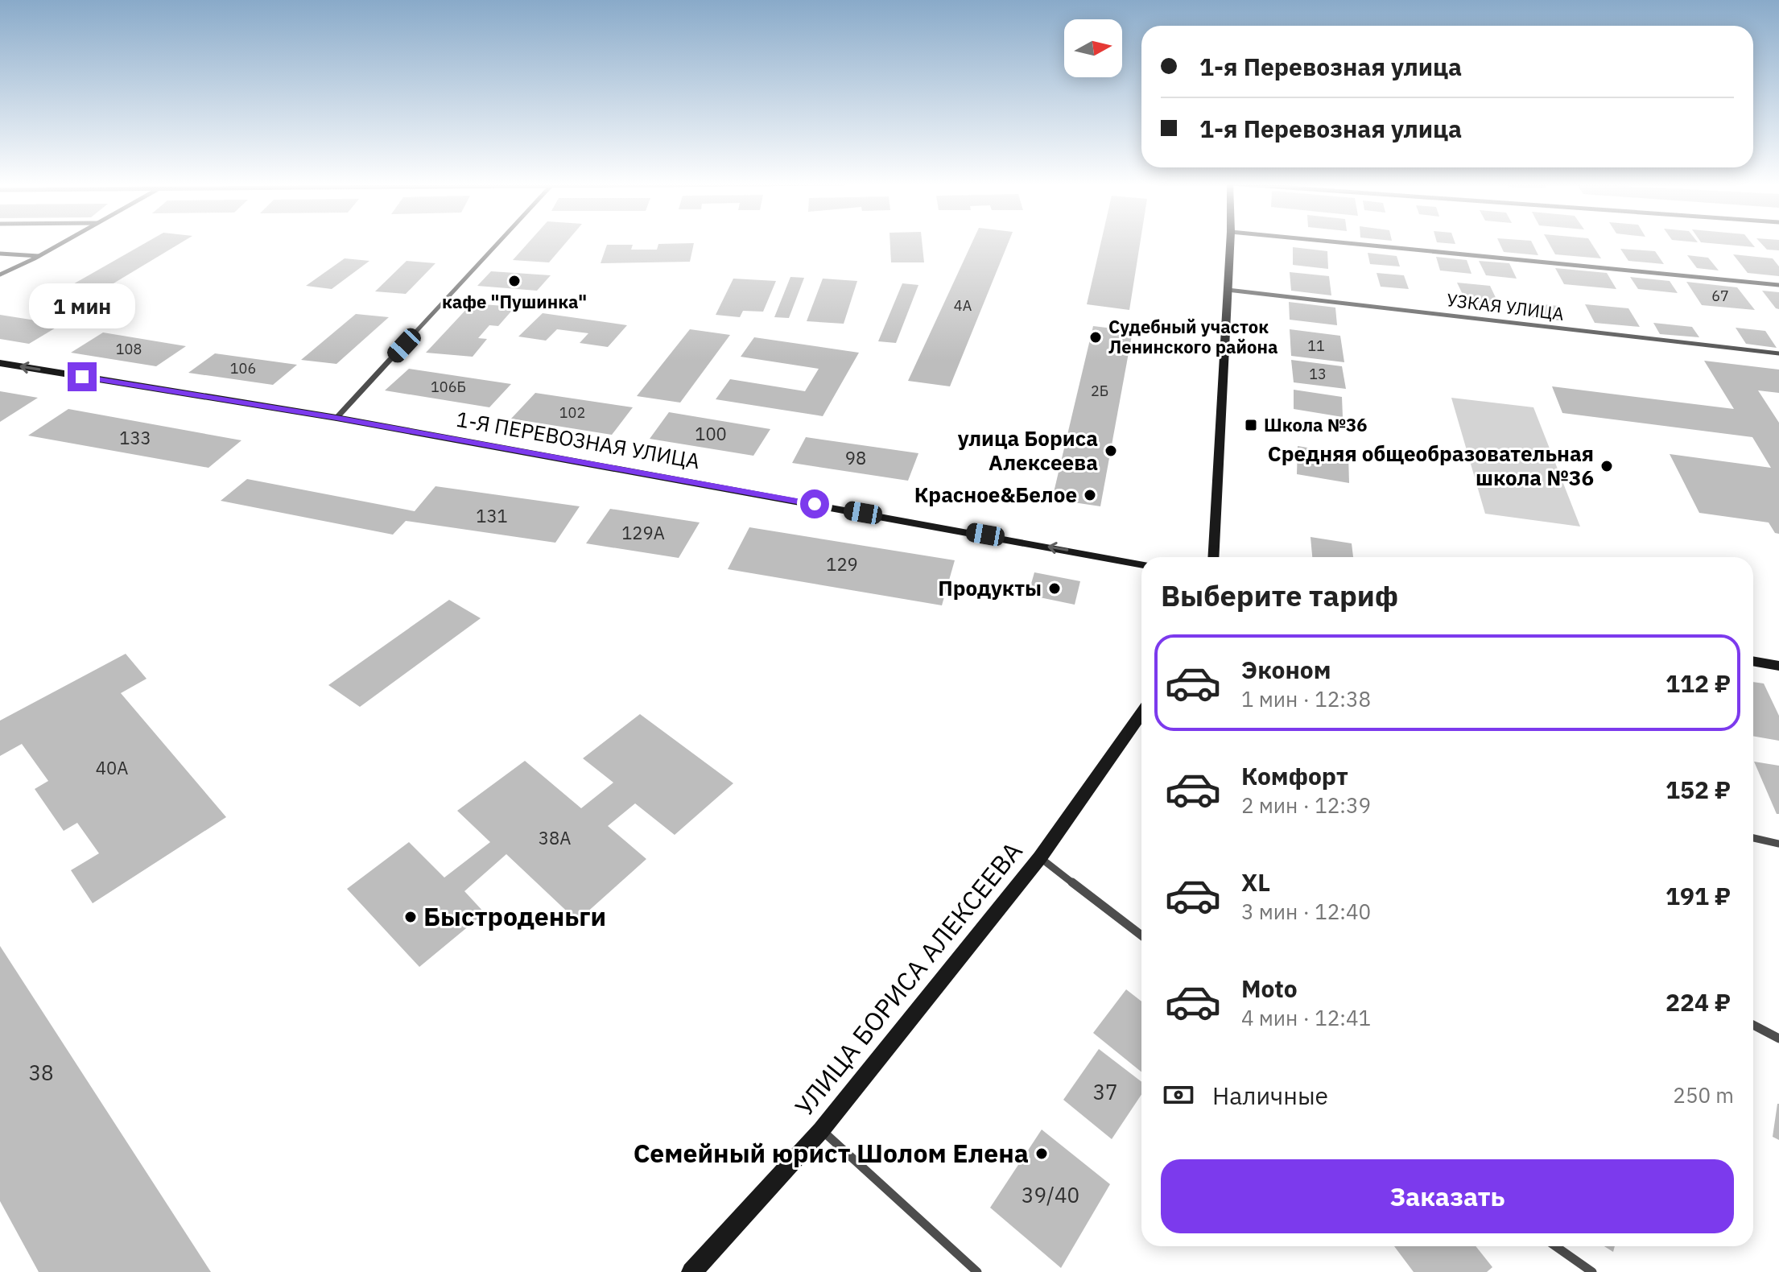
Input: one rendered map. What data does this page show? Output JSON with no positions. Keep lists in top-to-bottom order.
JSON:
{
  "streets": {
    "main road": ["1-Я ПЕРЕВОЗНАЯ УЛИЦА", "УЛИЦА БОРИСА АЛЕКСЕЕВА"],
    "street": ["УЗКАЯ УЛИЦА"]
  },
  "one_way": ["1-Я ПЕРЕВОЗНАЯ УЛИЦА"],
  "places": {
    "other": [
      "кафе \"Пушинка\"",
      "Судебный участок Ленинского района",
      "улица Бориса Алексеева",
      "Средняя общеобразовательная школа №36",
      "Красное&Белое",
      "Продукты",
      "Быстроденьги",
      "Семейный юрист Шолом Елена"
    ],
    "transit": ["Школа №36"]
  },
  "house_numbers": [
    "67",
    "4А",
    "11",
    "108",
    "106",
    "13",
    "106Б",
    "2Б",
    "102",
    "100",
    "133",
    "98",
    "131",
    "129А",
    "129",
    "40А",
    "38А",
    "38",
    "37",
    "39/40"
  ],
  "north": "right",
  "page": {
    "banner": ["1-я Перевозная улица", "1-я Перевозная улица"],
    "bubble": "1 мин",
    "heading": "Выберите тариф",
    "list": [
      {
        "name": "Эконом",
        "note": "1 мин · 12:38",
        "value": "112 ₽"
      },
      {
        "name": "Комфорт",
        "note": "2 мин · 12:39",
        "value": "152 ₽"
      },
      {
        "name": "XL",
        "note": "3 мин · 12:40",
        "value": "191 ₽"
      },
      {
        "name": "Moto",
        "note": "4 мин · 12:41",
        "value": "224 ₽"
      }
    ],
    "pay": ["Наличные", "250 m"],
    "buttons": "Заказать"
  }
}
